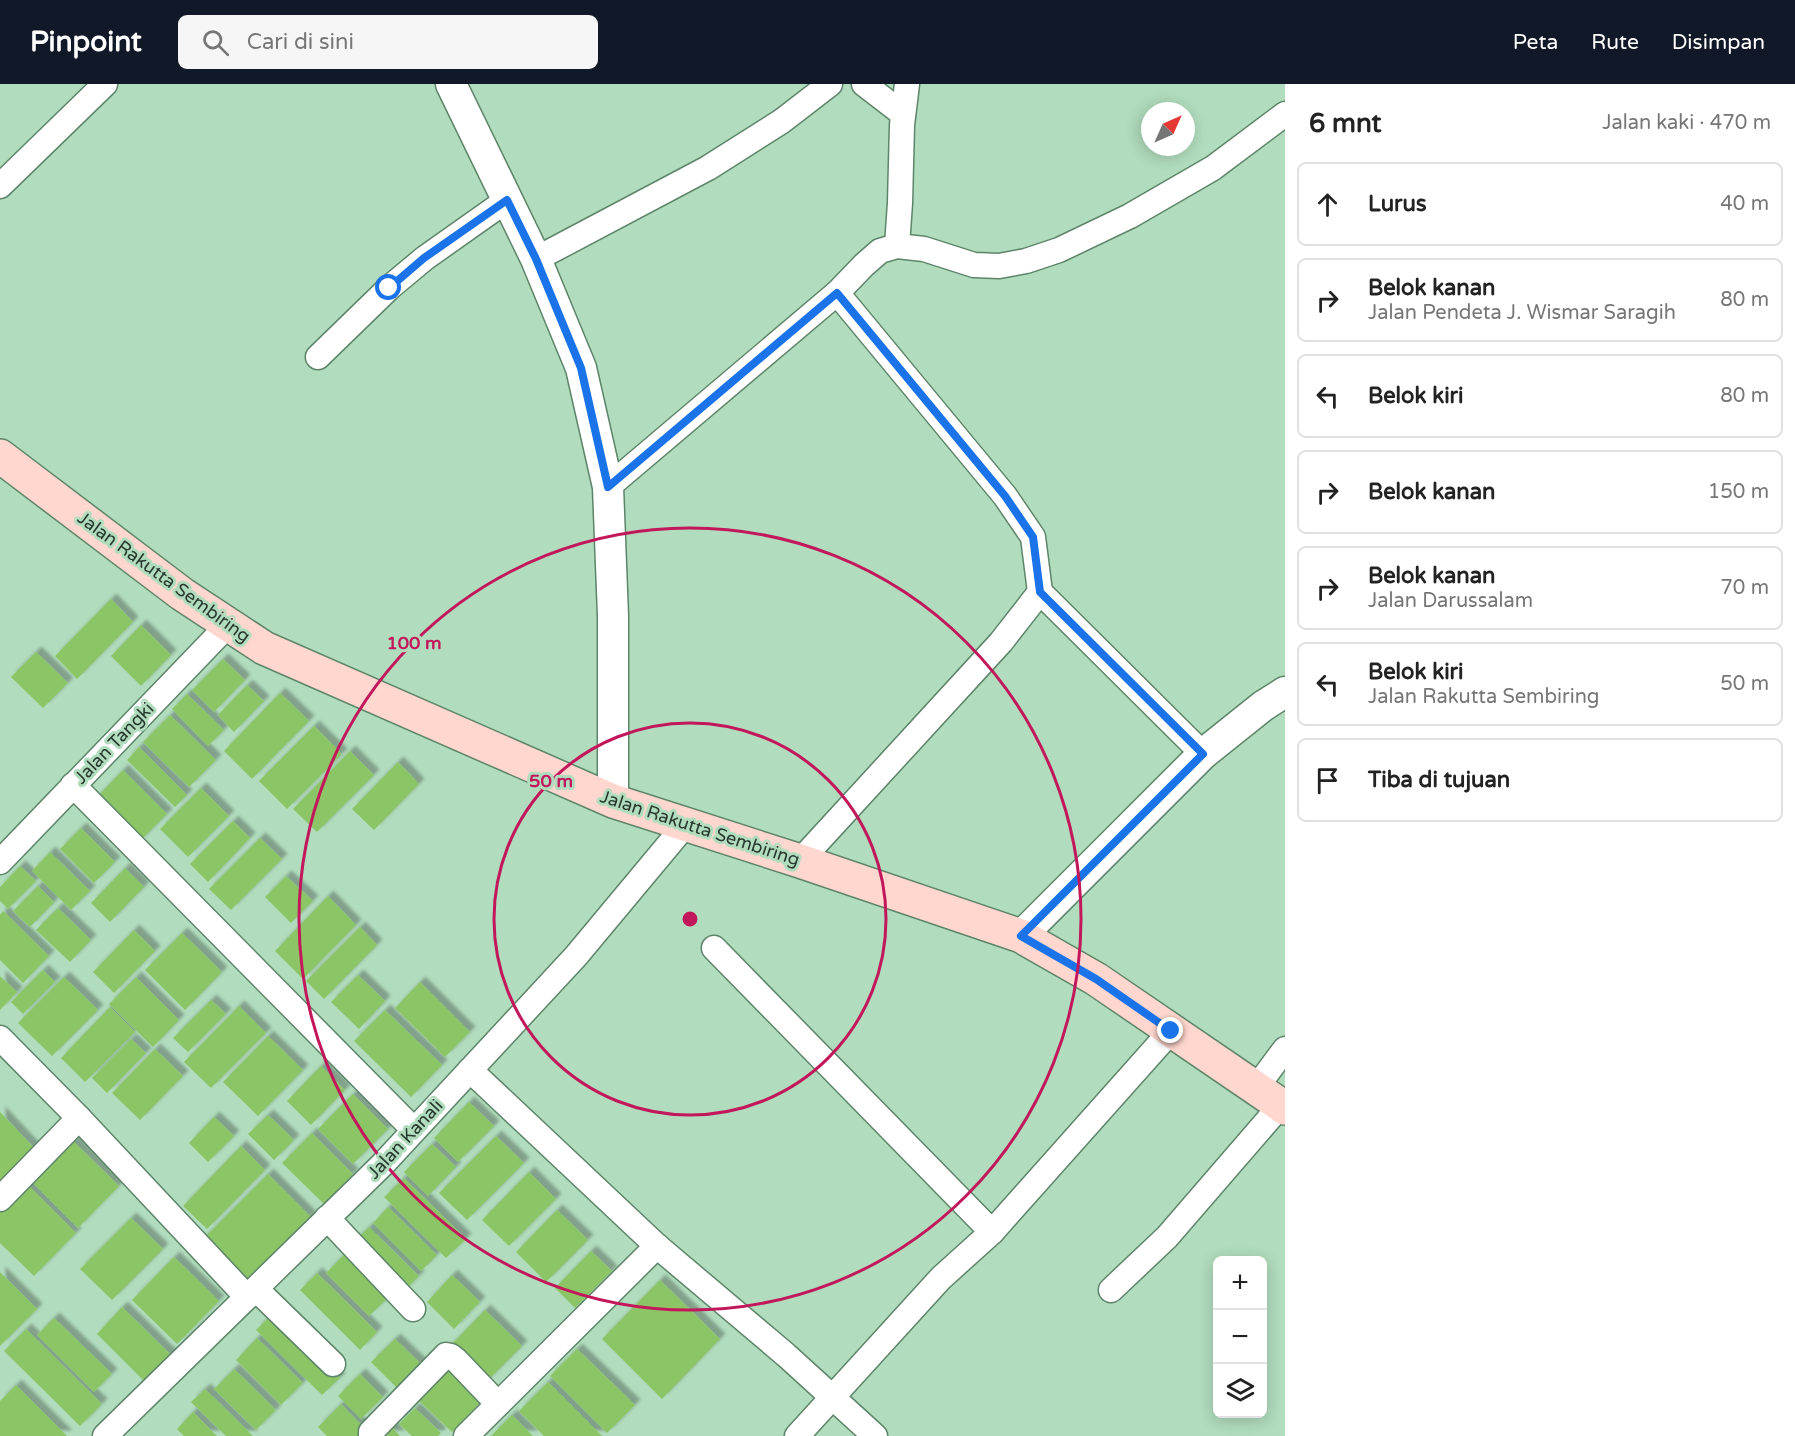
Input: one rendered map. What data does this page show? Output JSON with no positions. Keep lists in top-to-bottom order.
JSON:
{
  "streets": {
    "main road": ["Jalan Rakutta Sembiring"],
    "street": ["Jalan Tangki", "Jalan Kanali"]
  },
  "crossings": [
    ["Jalan Rakutta Sembiring", "Jalan Tangki"],
    ["Jalan Rakutta Sembiring", "Jalan Kanali"]
  ],
  "north": "top right",
  "page": {
    "header": "Pinpoint",
    "search": "Cari di sini",
    "nav": ["Peta", "Rute", "Disimpan"],
    "heading": ["6 mnt", "Jalan kaki · 470 m"],
    "list": [
      ["Lurus", "40 m"],
      ["Belok kanan", "Jalan Pendeta J. Wismar Saragih", "80 m"],
      ["Belok kiri", "80 m"],
      ["Belok kanan", "150 m"],
      ["Belok kanan", "Jalan Darussalam", "70 m"],
      ["Belok kiri", "Jalan Rakutta Sembiring", "50 m"],
      "Tiba di tujuan"
    ],
    "map_buttons": ["+", "−"]
  },
  "rings": ["100 m", "50 m"]
}
